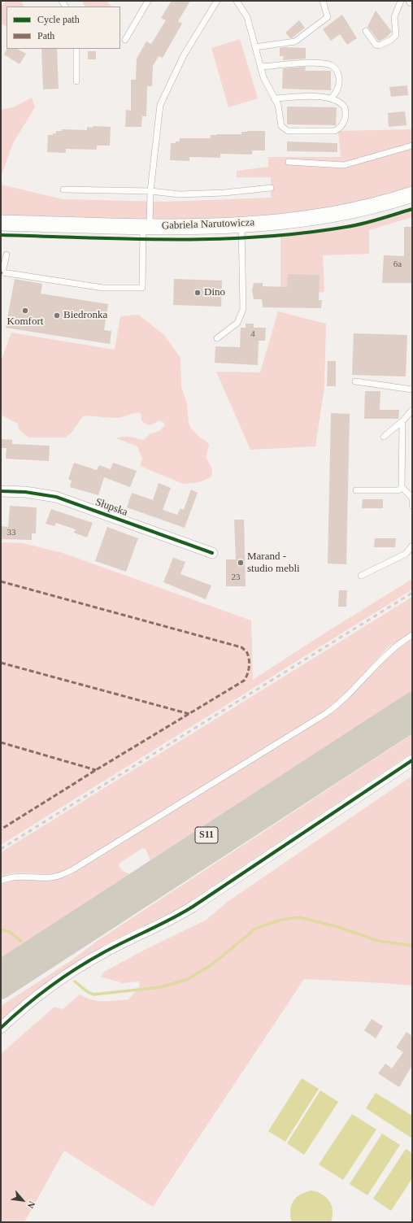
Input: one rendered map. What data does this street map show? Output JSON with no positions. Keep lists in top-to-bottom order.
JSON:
{
  "streets": {
    "highway": ["S11"],
    "main road": ["Gabriela Narutowicza"],
    "street": ["Słupska"]
  },
  "places": [
    "Dino",
    "Komfort",
    "Biedronka",
    "Marand - studio mebli"
  ],
  "house_numbers": [
    "6a",
    "4",
    "33",
    "23"
  ],
  "legend": ["Cycle path", "Path"],
  "north": "bottom right"
}
